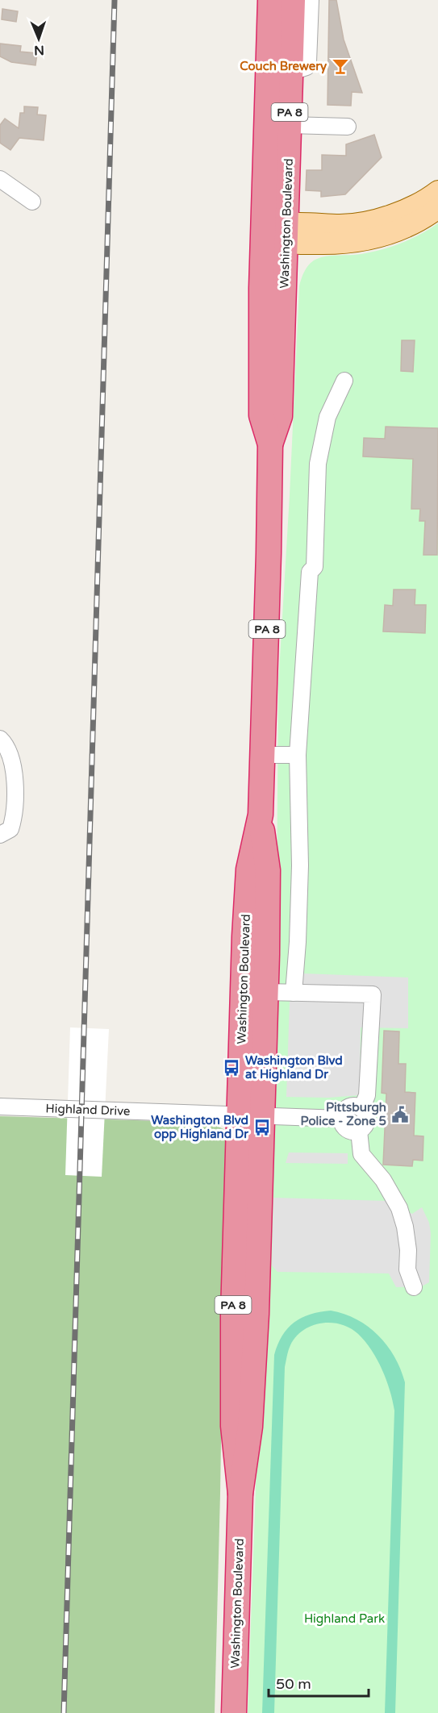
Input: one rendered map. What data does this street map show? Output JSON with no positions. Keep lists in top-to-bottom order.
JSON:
{
  "streets": {
    "highway": ["PA 8", "Washington Boulevard"],
    "street": ["Highland Drive"]
  },
  "crossings": [
    ["Washington Boulevard", "Highland Drive"]
  ],
  "parks": ["Highland Park"],
  "places": {
    "bar": ["Couch Brewery"],
    "bus stop": ["Washington Blvd at Highland Dr", "Washington Blvd opp Highland Dr"],
    "public building": ["Pittsburgh Police - Zone 5"]
  },
  "scale_bar": "50 m",
  "north": "bottom"
}
